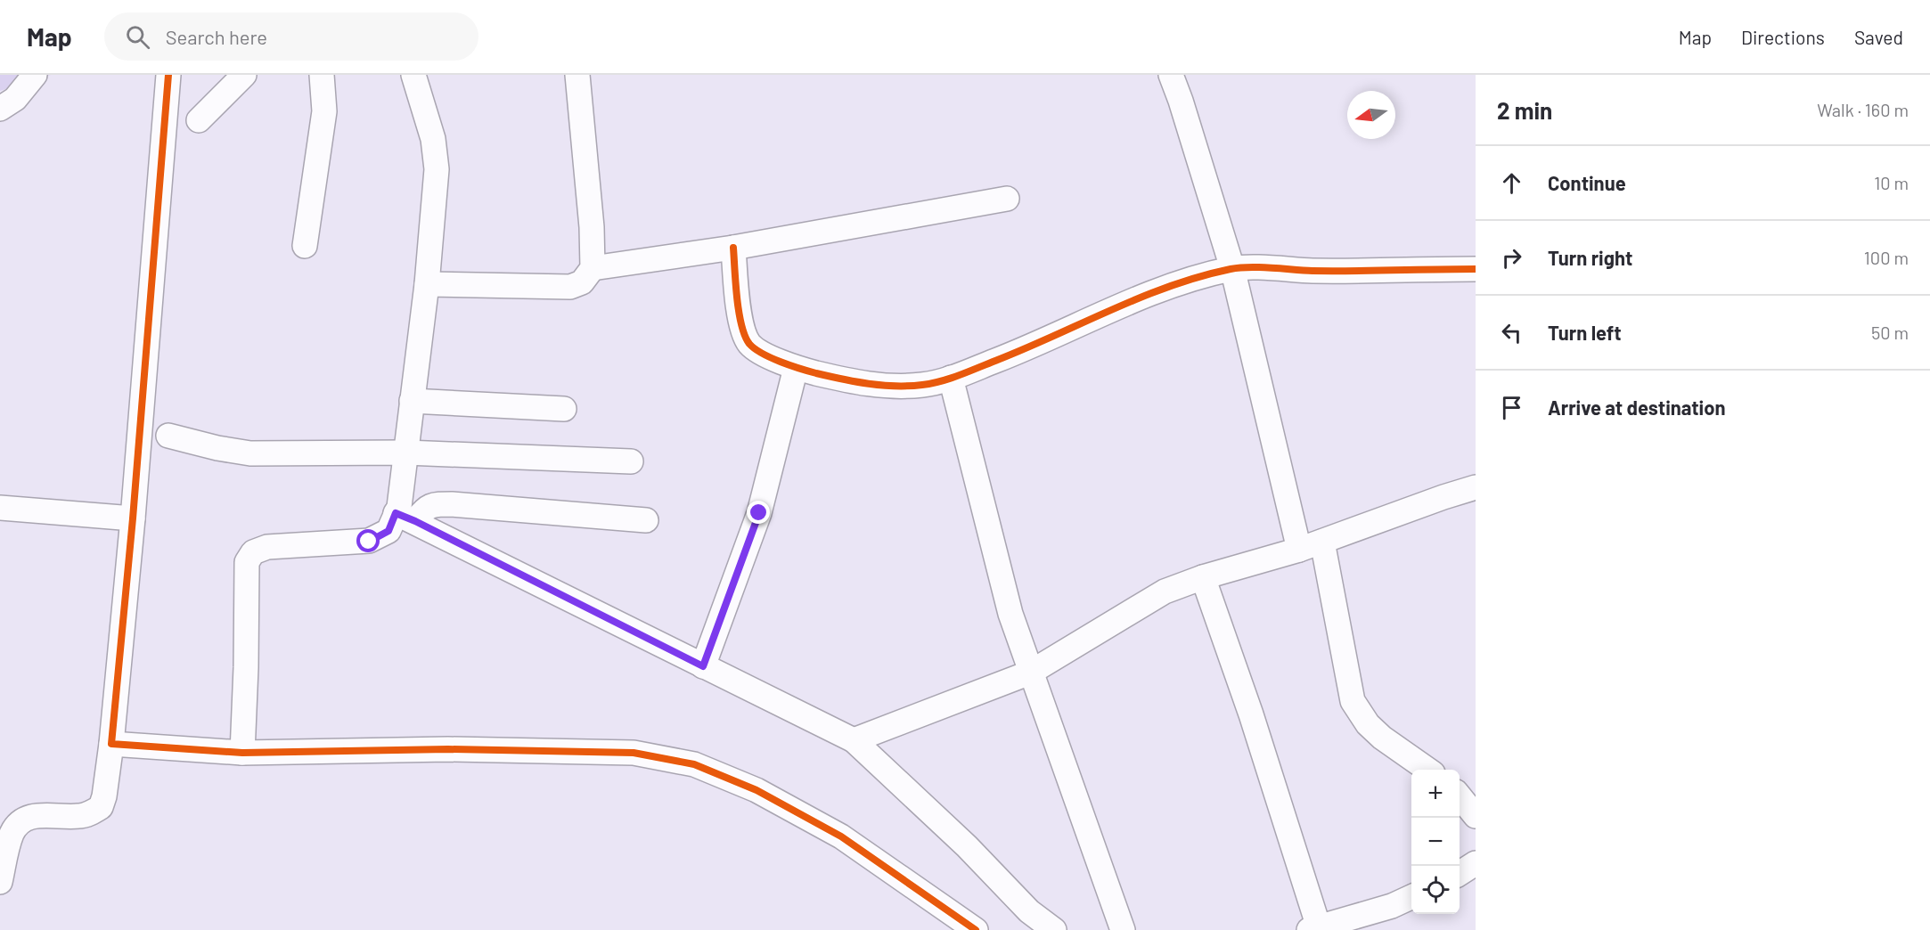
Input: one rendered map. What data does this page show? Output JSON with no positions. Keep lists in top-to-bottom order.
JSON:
{
  "north": "left",
  "page": {
    "header": "Map",
    "search": "Search here",
    "nav": ["Map", "Directions", "Saved"],
    "heading": ["2 min", "Walk · 160 m"],
    "list": [
      ["Continue", "10 m"],
      ["Turn right", "100 m"],
      ["Turn left", "50 m"],
      "Arrive at destination"
    ],
    "map_buttons": ["+", "−"]
  }
}
